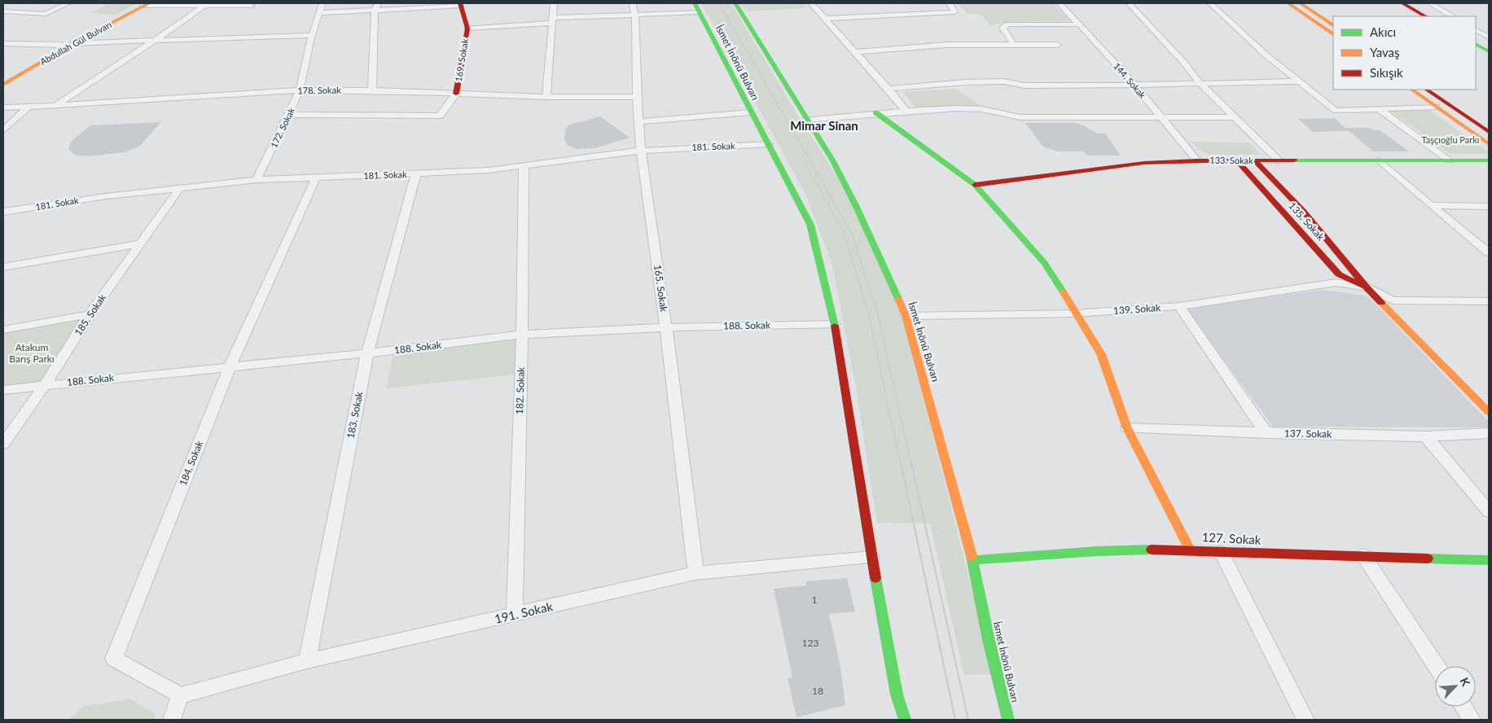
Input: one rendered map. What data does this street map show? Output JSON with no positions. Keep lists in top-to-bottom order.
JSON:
{
  "streets": {
    "main road": [
      "Abdullah Gül Bulvarı",
      "169. Sokak",
      "İsmet İnönü Bulvarı",
      "133. Sokak",
      "135. Sokak",
      "127. Sokak"
    ],
    "street": [
      "144. Sokak",
      "178. Sokak",
      "172. Sokak",
      "181. Sokak",
      "165. Sokak",
      "139. Sokak",
      "185. Sokak",
      "188. Sokak",
      "182. Sokak",
      "183. Sokak",
      "137. Sokak",
      "184. Sokak",
      "191. Sokak"
    ]
  },
  "crossings": [
    ["169. Sokak", "178. Sokak"],
    ["İsmet İnönü Bulvarı", "181. Sokak"],
    ["İsmet İnönü Bulvarı", "139. Sokak"],
    ["İsmet İnönü Bulvarı", "188. Sokak"],
    ["İsmet İnönü Bulvarı", "127. Sokak"],
    ["İsmet İnönü Bulvarı", "191. Sokak"],
    ["144. Sokak", "133. Sokak"],
    ["178. Sokak", "172. Sokak"],
    ["178. Sokak", "165. Sokak"],
    ["172. Sokak", "181. Sokak"],
    ["181. Sokak", "165. Sokak"],
    ["181. Sokak", "185. Sokak"],
    ["181. Sokak", "182. Sokak"],
    ["181. Sokak", "183. Sokak"],
    ["181. Sokak", "184. Sokak"],
    ["133. Sokak", "135. Sokak"],
    ["135. Sokak", "139. Sokak"],
    ["165. Sokak", "188. Sokak"],
    ["165. Sokak", "191. Sokak"],
    ["185. Sokak", "188. Sokak"],
    ["188. Sokak", "182. Sokak"],
    ["188. Sokak", "183. Sokak"],
    ["188. Sokak", "184. Sokak"],
    ["182. Sokak", "191. Sokak"],
    ["183. Sokak", "191. Sokak"],
    ["184. Sokak", "191. Sokak"]
  ],
  "districts": ["Mimar Sinan"],
  "parks": ["Taşçıoğlu Parkı", "Atakum Barış Parkı"],
  "house_numbers": ["1", "123", "18"],
  "legend": ["Akıcı", "Yavaş", "Sıkışık"],
  "north": "top right"
}
